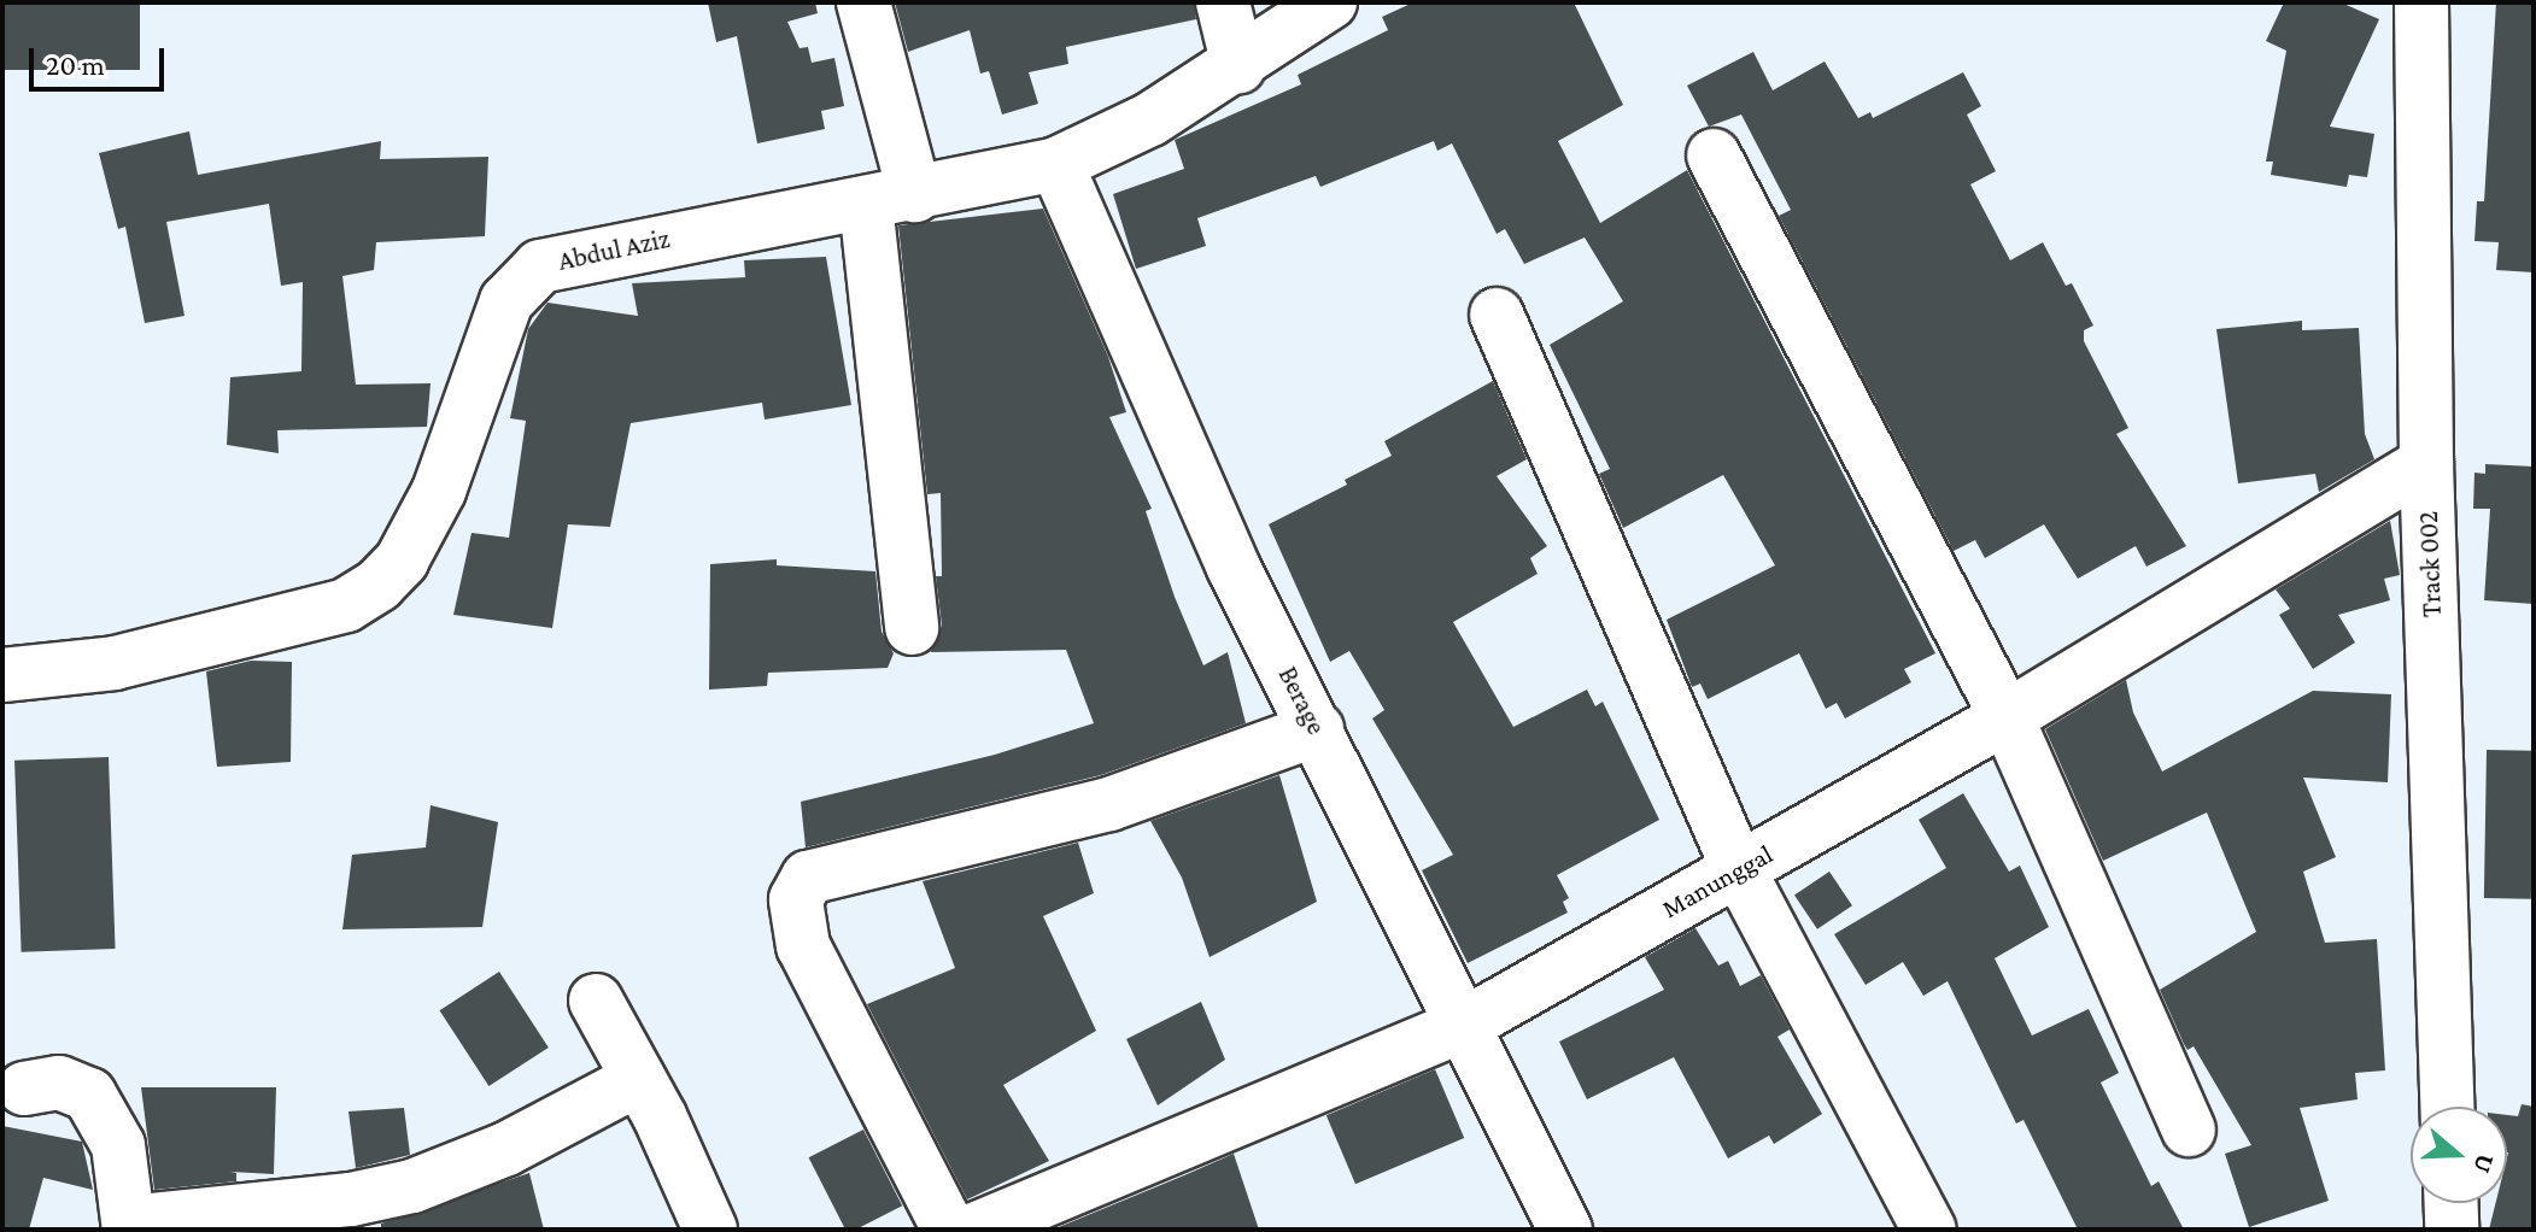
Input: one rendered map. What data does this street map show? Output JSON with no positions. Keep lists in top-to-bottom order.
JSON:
{
  "streets": {
    "street": [
      "Abdul Aziz",
      "Track 002",
      "Berage",
      "Manunggal"
    ]
  },
  "crossings": [
    ["Abdul Aziz", "Berage"],
    ["Track 002", "Manunggal"],
    ["Berage", "Manunggal"]
  ],
  "scale_bar": "20 m",
  "north": "right"
}
